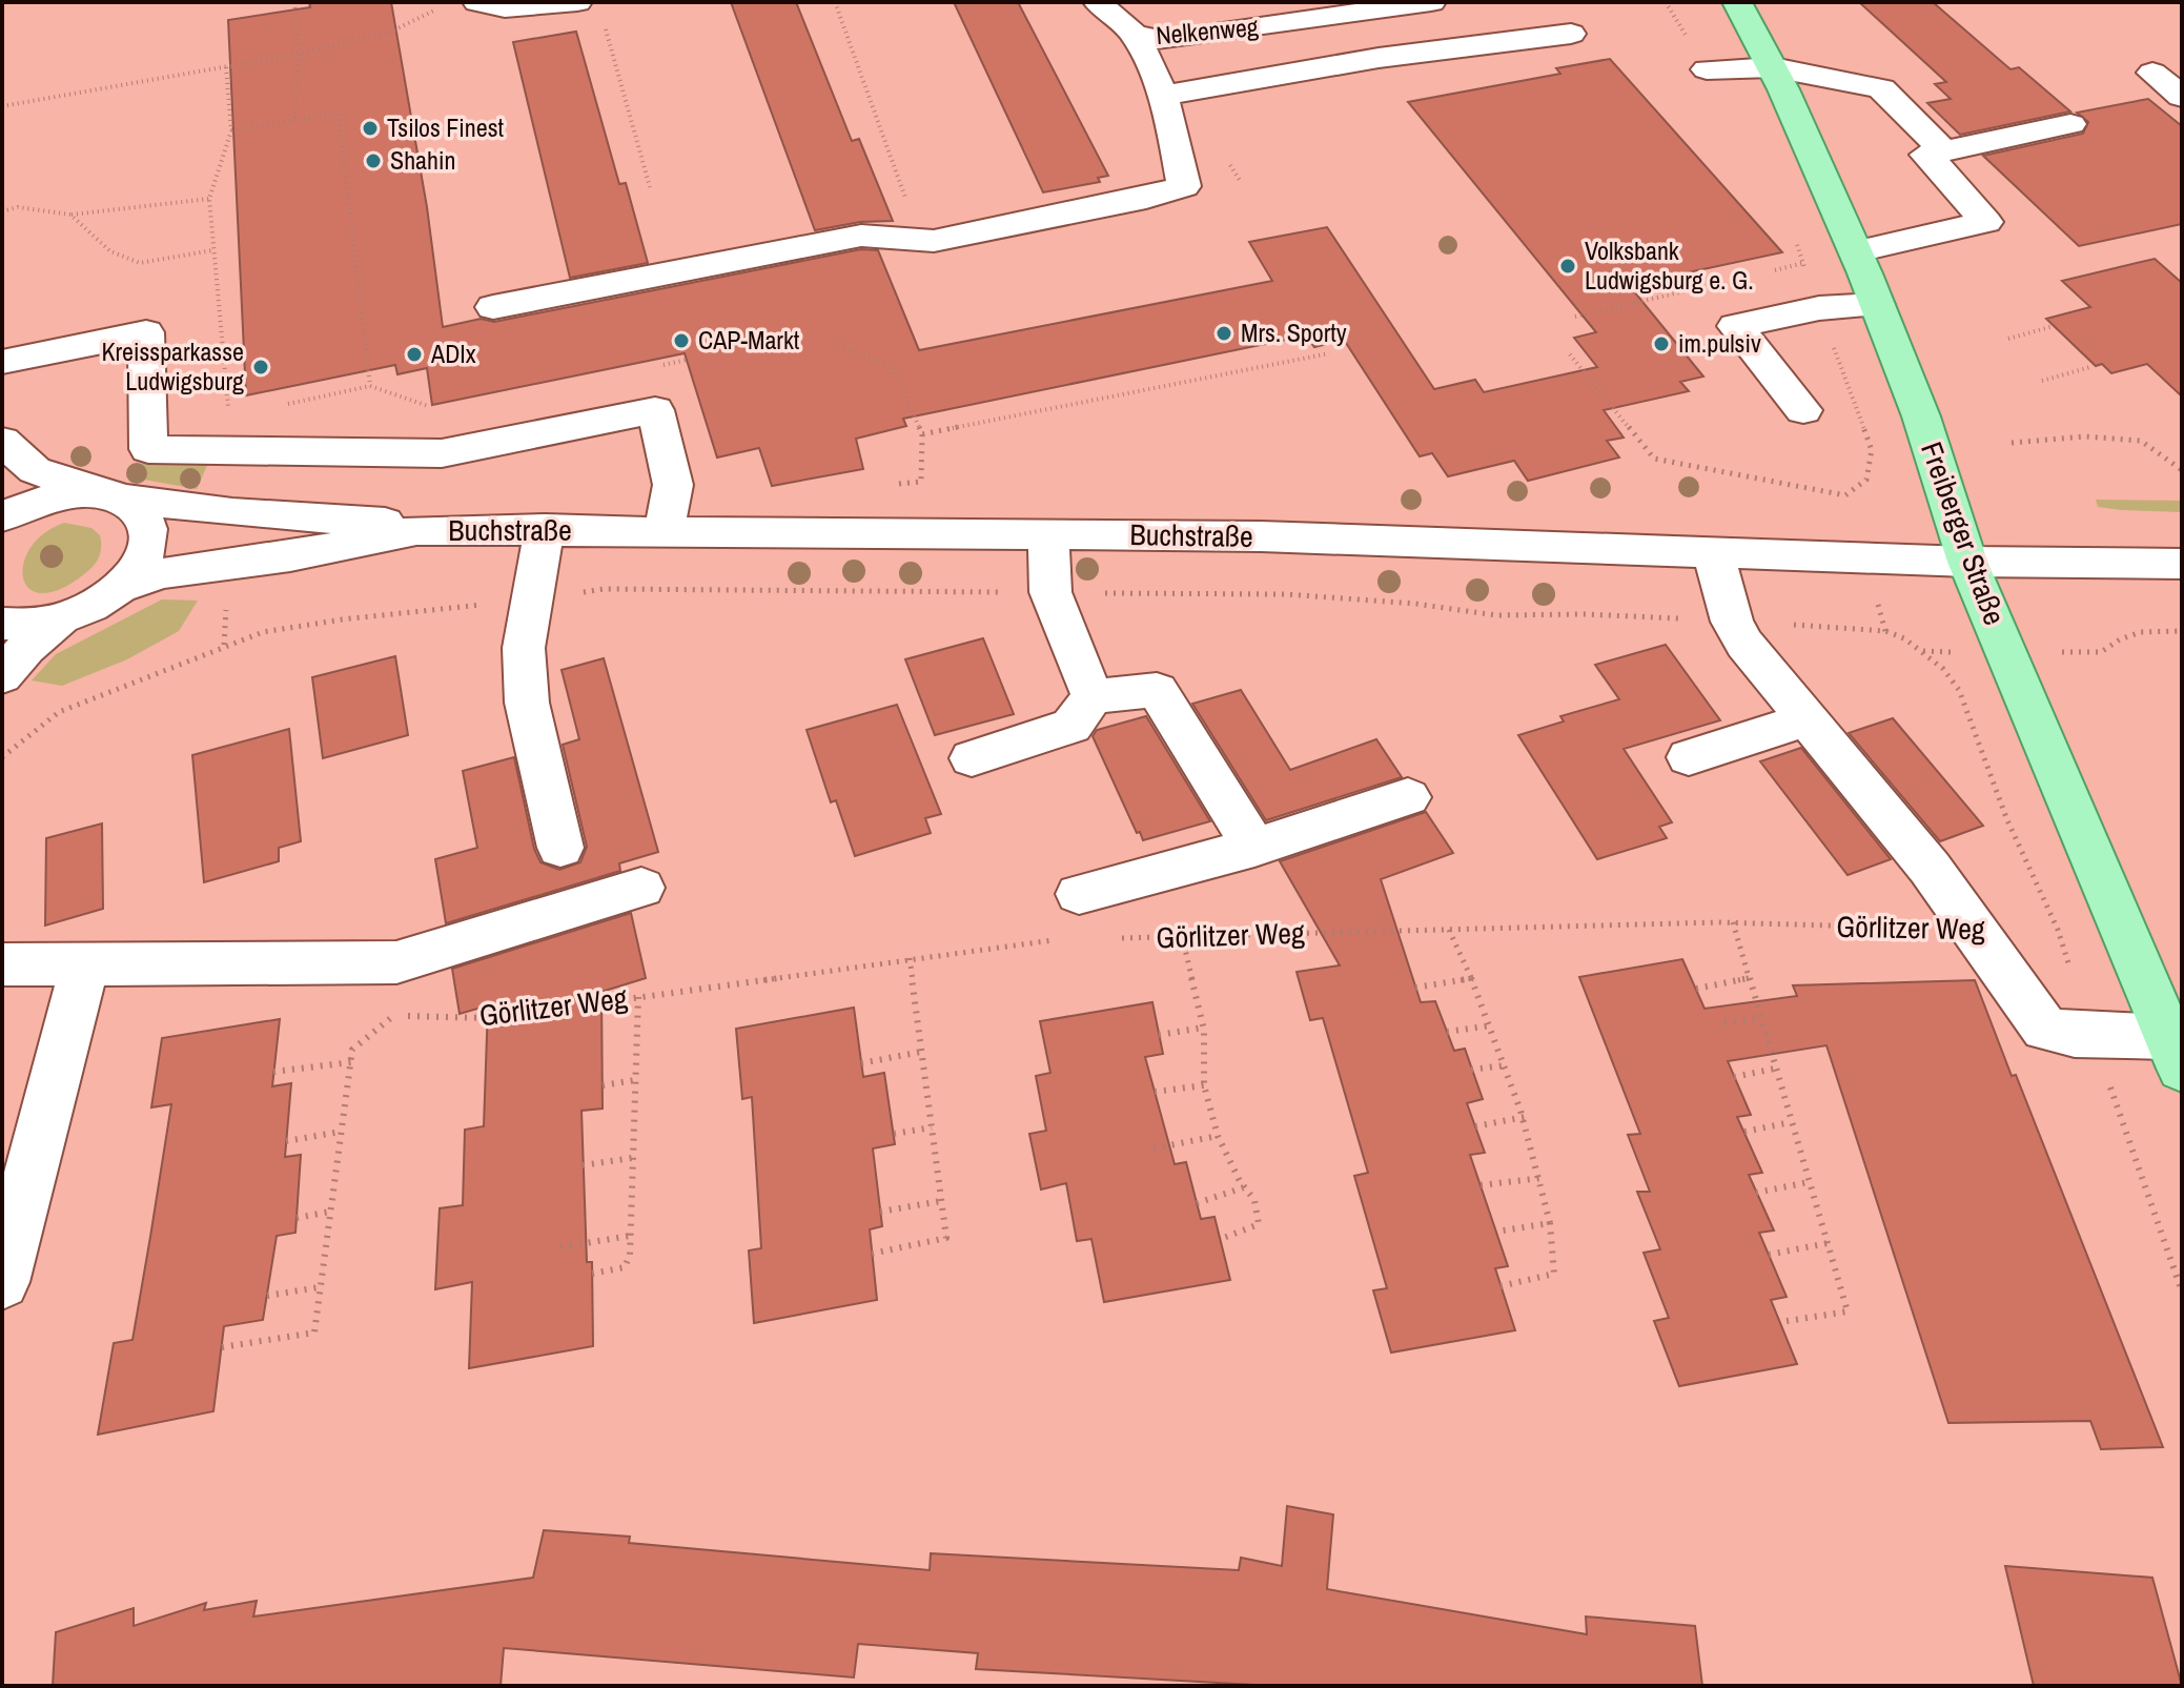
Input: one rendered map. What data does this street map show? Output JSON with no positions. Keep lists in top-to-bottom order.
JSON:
{
  "streets": {
    "main road": ["Freiberger Straße"],
    "street": ["Nelkenweg", "Buchstraße"],
    "path": ["Görlitzer Weg"]
  },
  "crossings": [
    ["Buchstraße", "Freiberger Straße"],
    ["Freiberger Straße", "Görlitzer Weg"]
  ],
  "places": [
    "Tsilos Finest",
    "Shahin",
    "Volksbank Ludwigsburg e. G.",
    "Mrs. Sporty",
    "CAP-Markt",
    "im.pulsiv",
    "ADIx",
    "Kreissparkasse Ludwigsburg"
  ]
}
